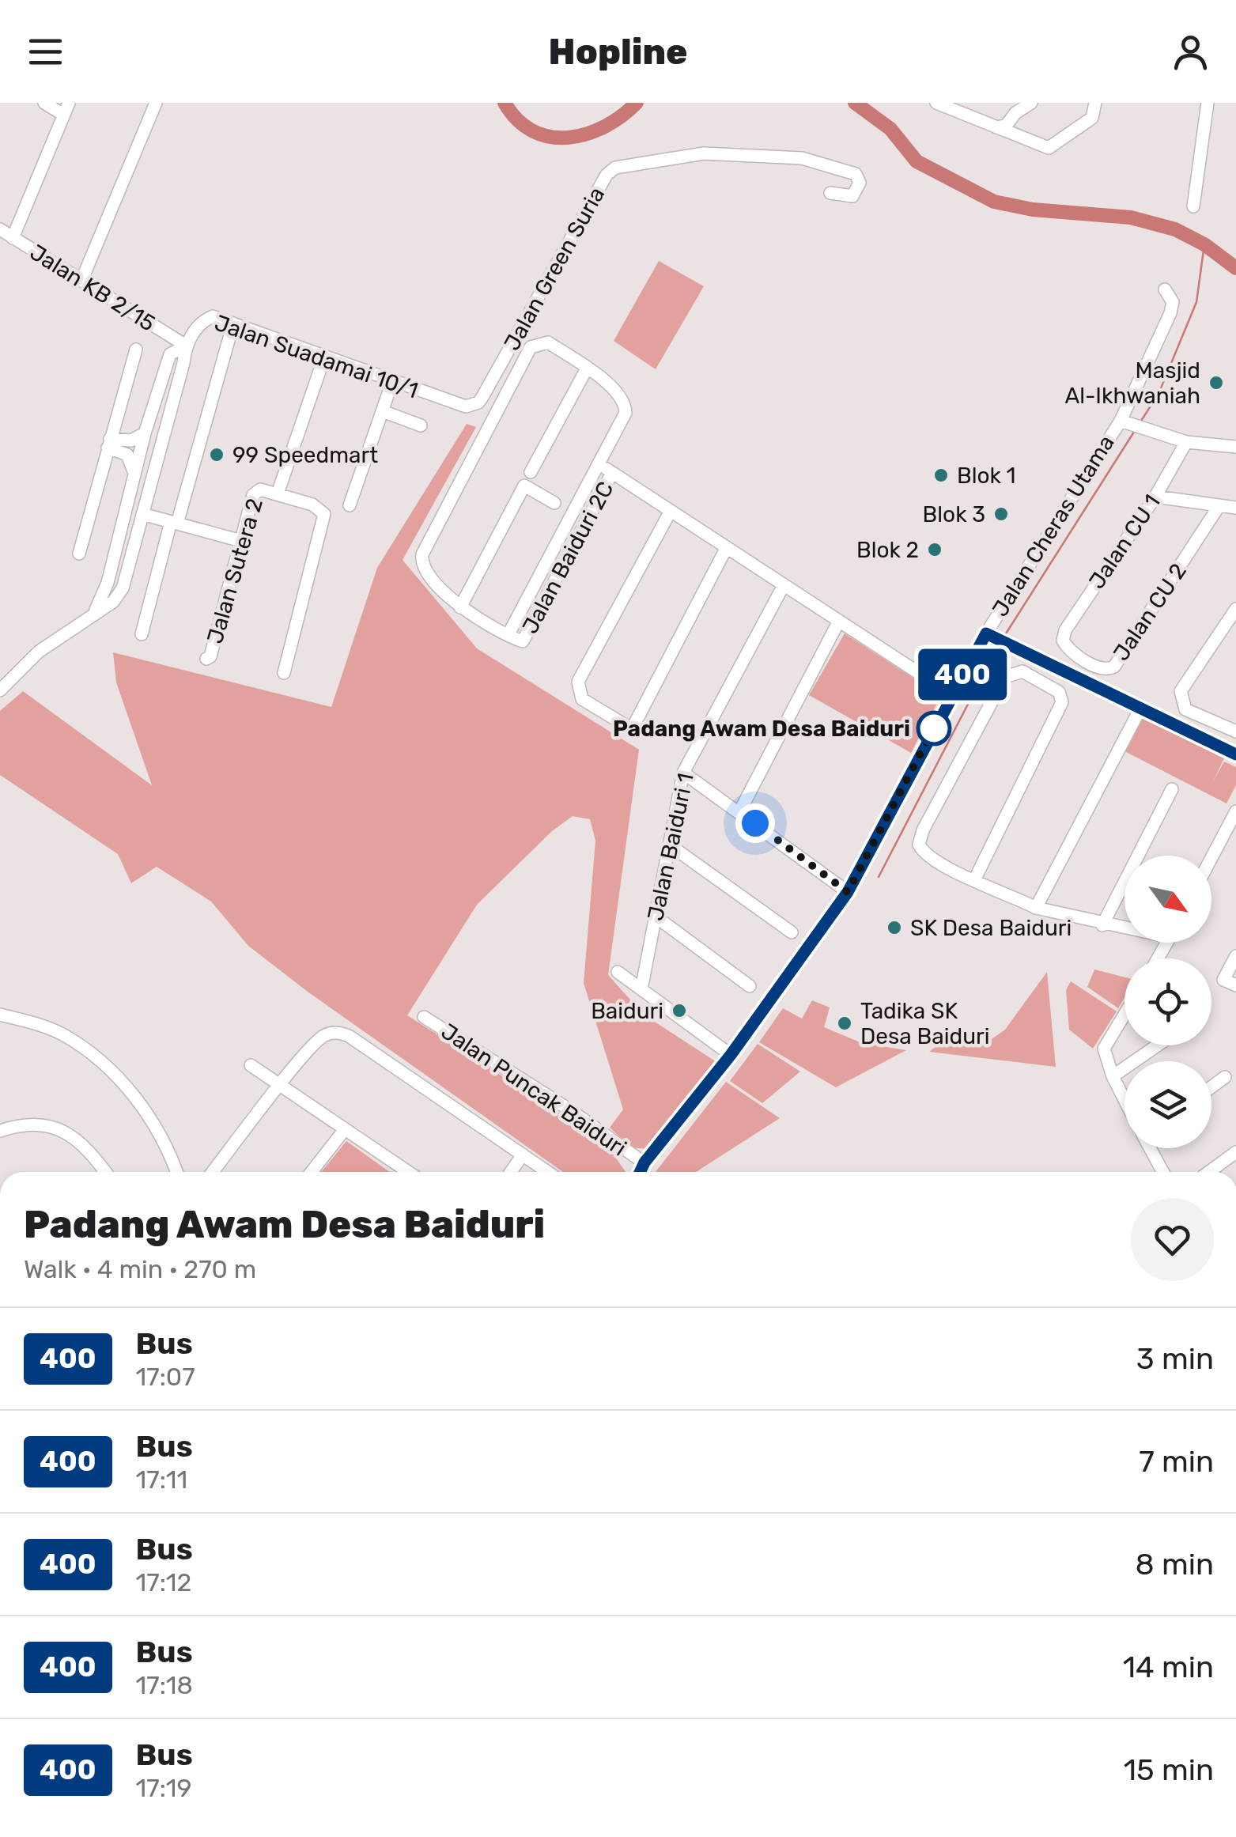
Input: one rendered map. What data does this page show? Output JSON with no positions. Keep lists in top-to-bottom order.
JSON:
{
  "streets": {
    "street": [
      "Jalan Green Suria",
      "Jalan KB 2/15",
      "Jalan Suadamai 10/1",
      "Jalan Cheras Utama",
      "Jalan CU 1",
      "Jalan Baiduri 2C",
      "Jalan Sutera 2",
      "Jalan CU 2",
      "Jalan Baiduri 1",
      "Jalan Puncak Baiduri"
    ]
  },
  "crossings": [
    ["Jalan Green Suria", "Jalan Suadamai 10/1"],
    ["Jalan KB 2/15", "Jalan Suadamai 10/1"],
    ["Jalan Cheras Utama", "Jalan Puncak Baiduri"],
    ["Jalan CU 1", "Jalan CU 2"]
  ],
  "places": [
    "Masjid Al-Ikhwaniah",
    "99 Speedmart",
    "Blok 1",
    "Blok 3",
    "Blok 2",
    "Padang Awam Desa Baiduri",
    "SK Desa Baiduri",
    "Baiduri",
    "Tadika SK Desa Baiduri"
  ],
  "lines": ["bus line 400"],
  "north": "bottom right",
  "page": {
    "header": "Hopline",
    "on_map": "400",
    "heading": ["Padang Awam Desa Baiduri", "Walk · 4 min · 270 m"],
    "list": [
      {
        "mark": "400",
        "name": "Bus",
        "note": "17:07",
        "value": "3 min"
      },
      {
        "mark": "400",
        "name": "Bus",
        "note": "17:11",
        "value": "7 min"
      },
      {
        "mark": "400",
        "name": "Bus",
        "note": "17:12",
        "value": "8 min"
      },
      {
        "mark": "400",
        "name": "Bus",
        "note": "17:18",
        "value": "14 min"
      },
      {
        "mark": "400",
        "name": "Bus",
        "note": "17:19",
        "value": "15 min"
      }
    ]
  }
}
